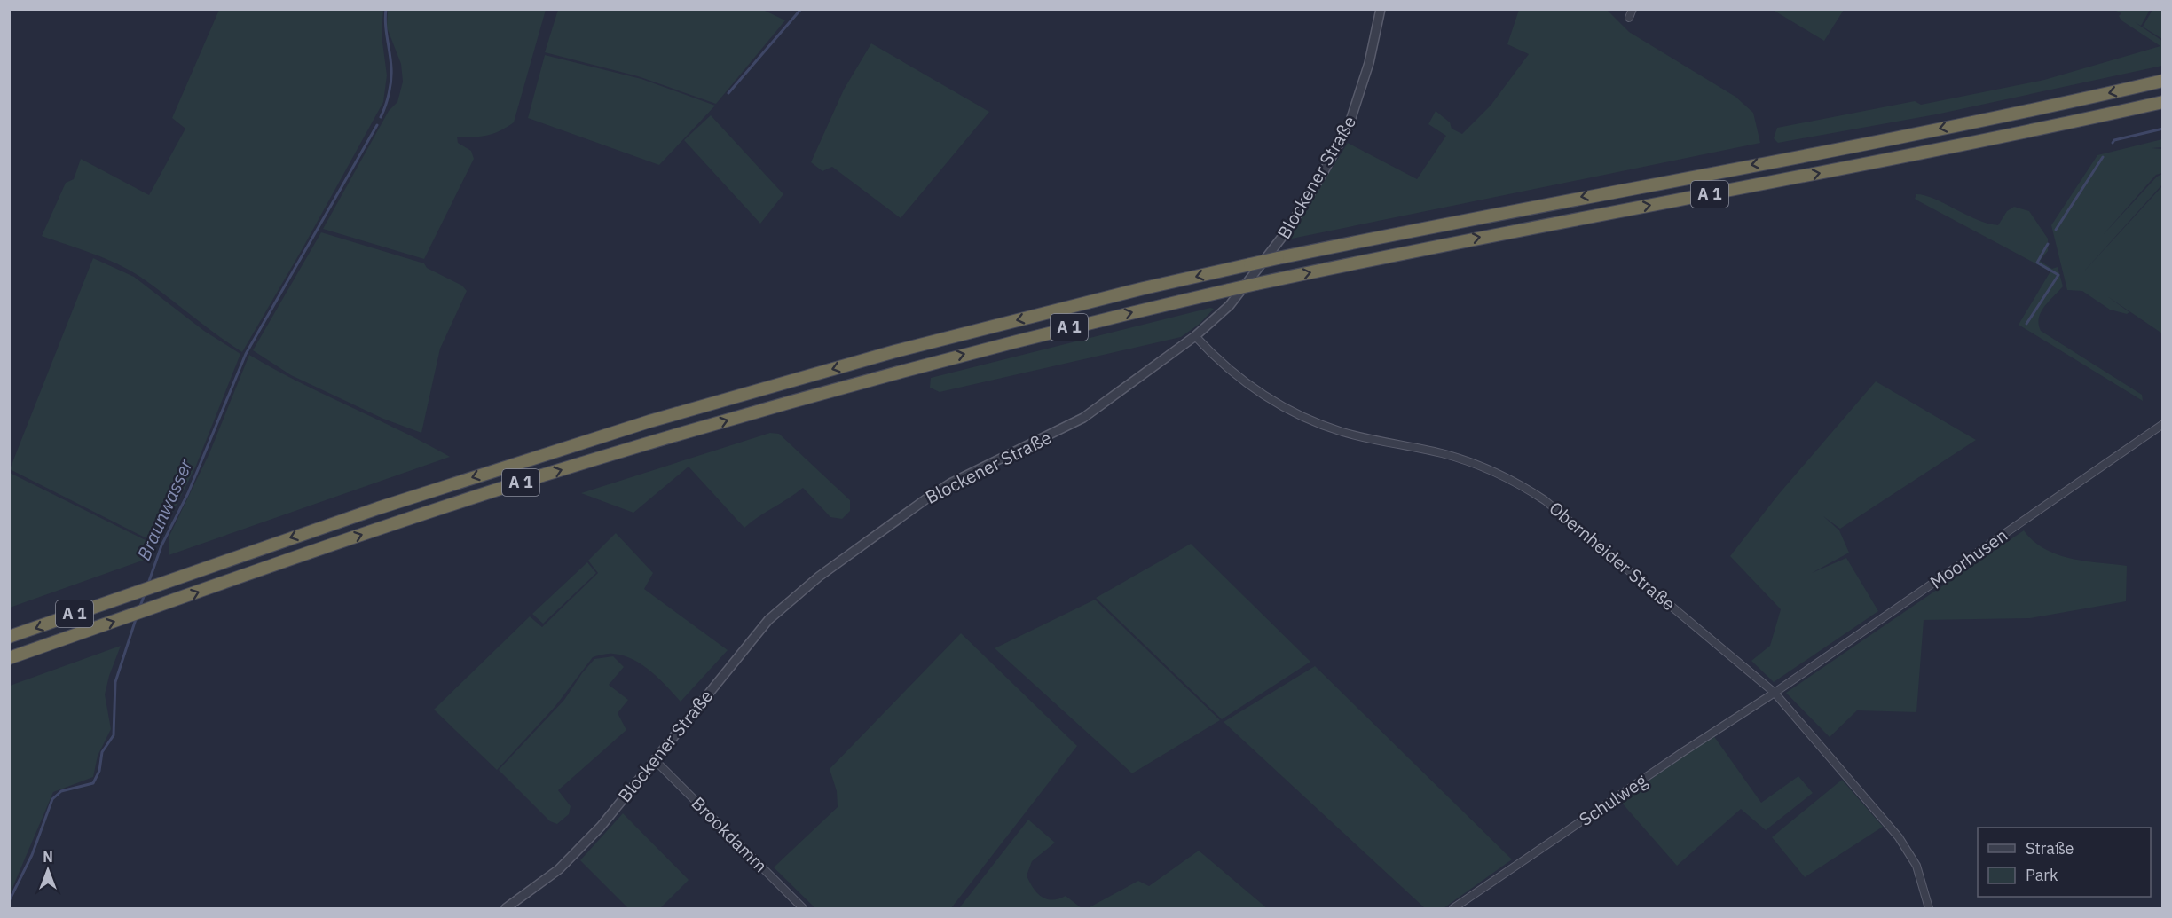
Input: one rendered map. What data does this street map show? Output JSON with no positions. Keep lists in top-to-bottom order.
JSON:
{
  "streets": {
    "highway": ["A 1"],
    "street": [
      "Blockener Straße",
      "Obernheider Straße",
      "Moorhusen",
      "Schulweg",
      "Brookdamm"
    ]
  },
  "crossings": [
    ["Blockener Straße", "Obernheider Straße"],
    ["Blockener Straße", "Brookdamm"],
    ["Obernheider Straße", "Moorhusen"],
    ["Obernheider Straße", "Schulweg"],
    ["Moorhusen", "Schulweg"]
  ],
  "water": ["Braunwasser"],
  "legend": ["Straße", "Park"],
  "north": "top"
}
